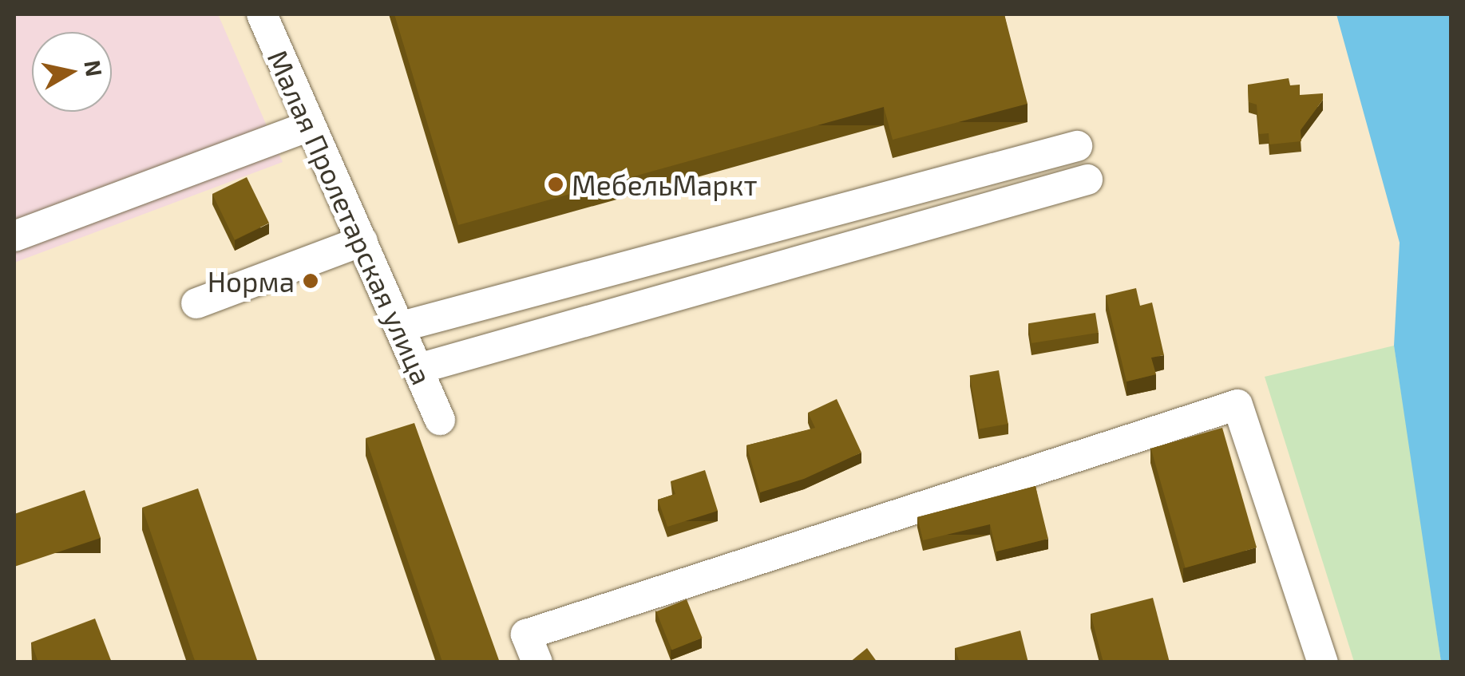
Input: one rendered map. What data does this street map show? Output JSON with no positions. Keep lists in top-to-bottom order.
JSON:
{
  "streets": {
    "street": ["Малая Пролетарская улица"]
  },
  "places": ["МебельМаркт", "Норма"],
  "north": "right"
}
